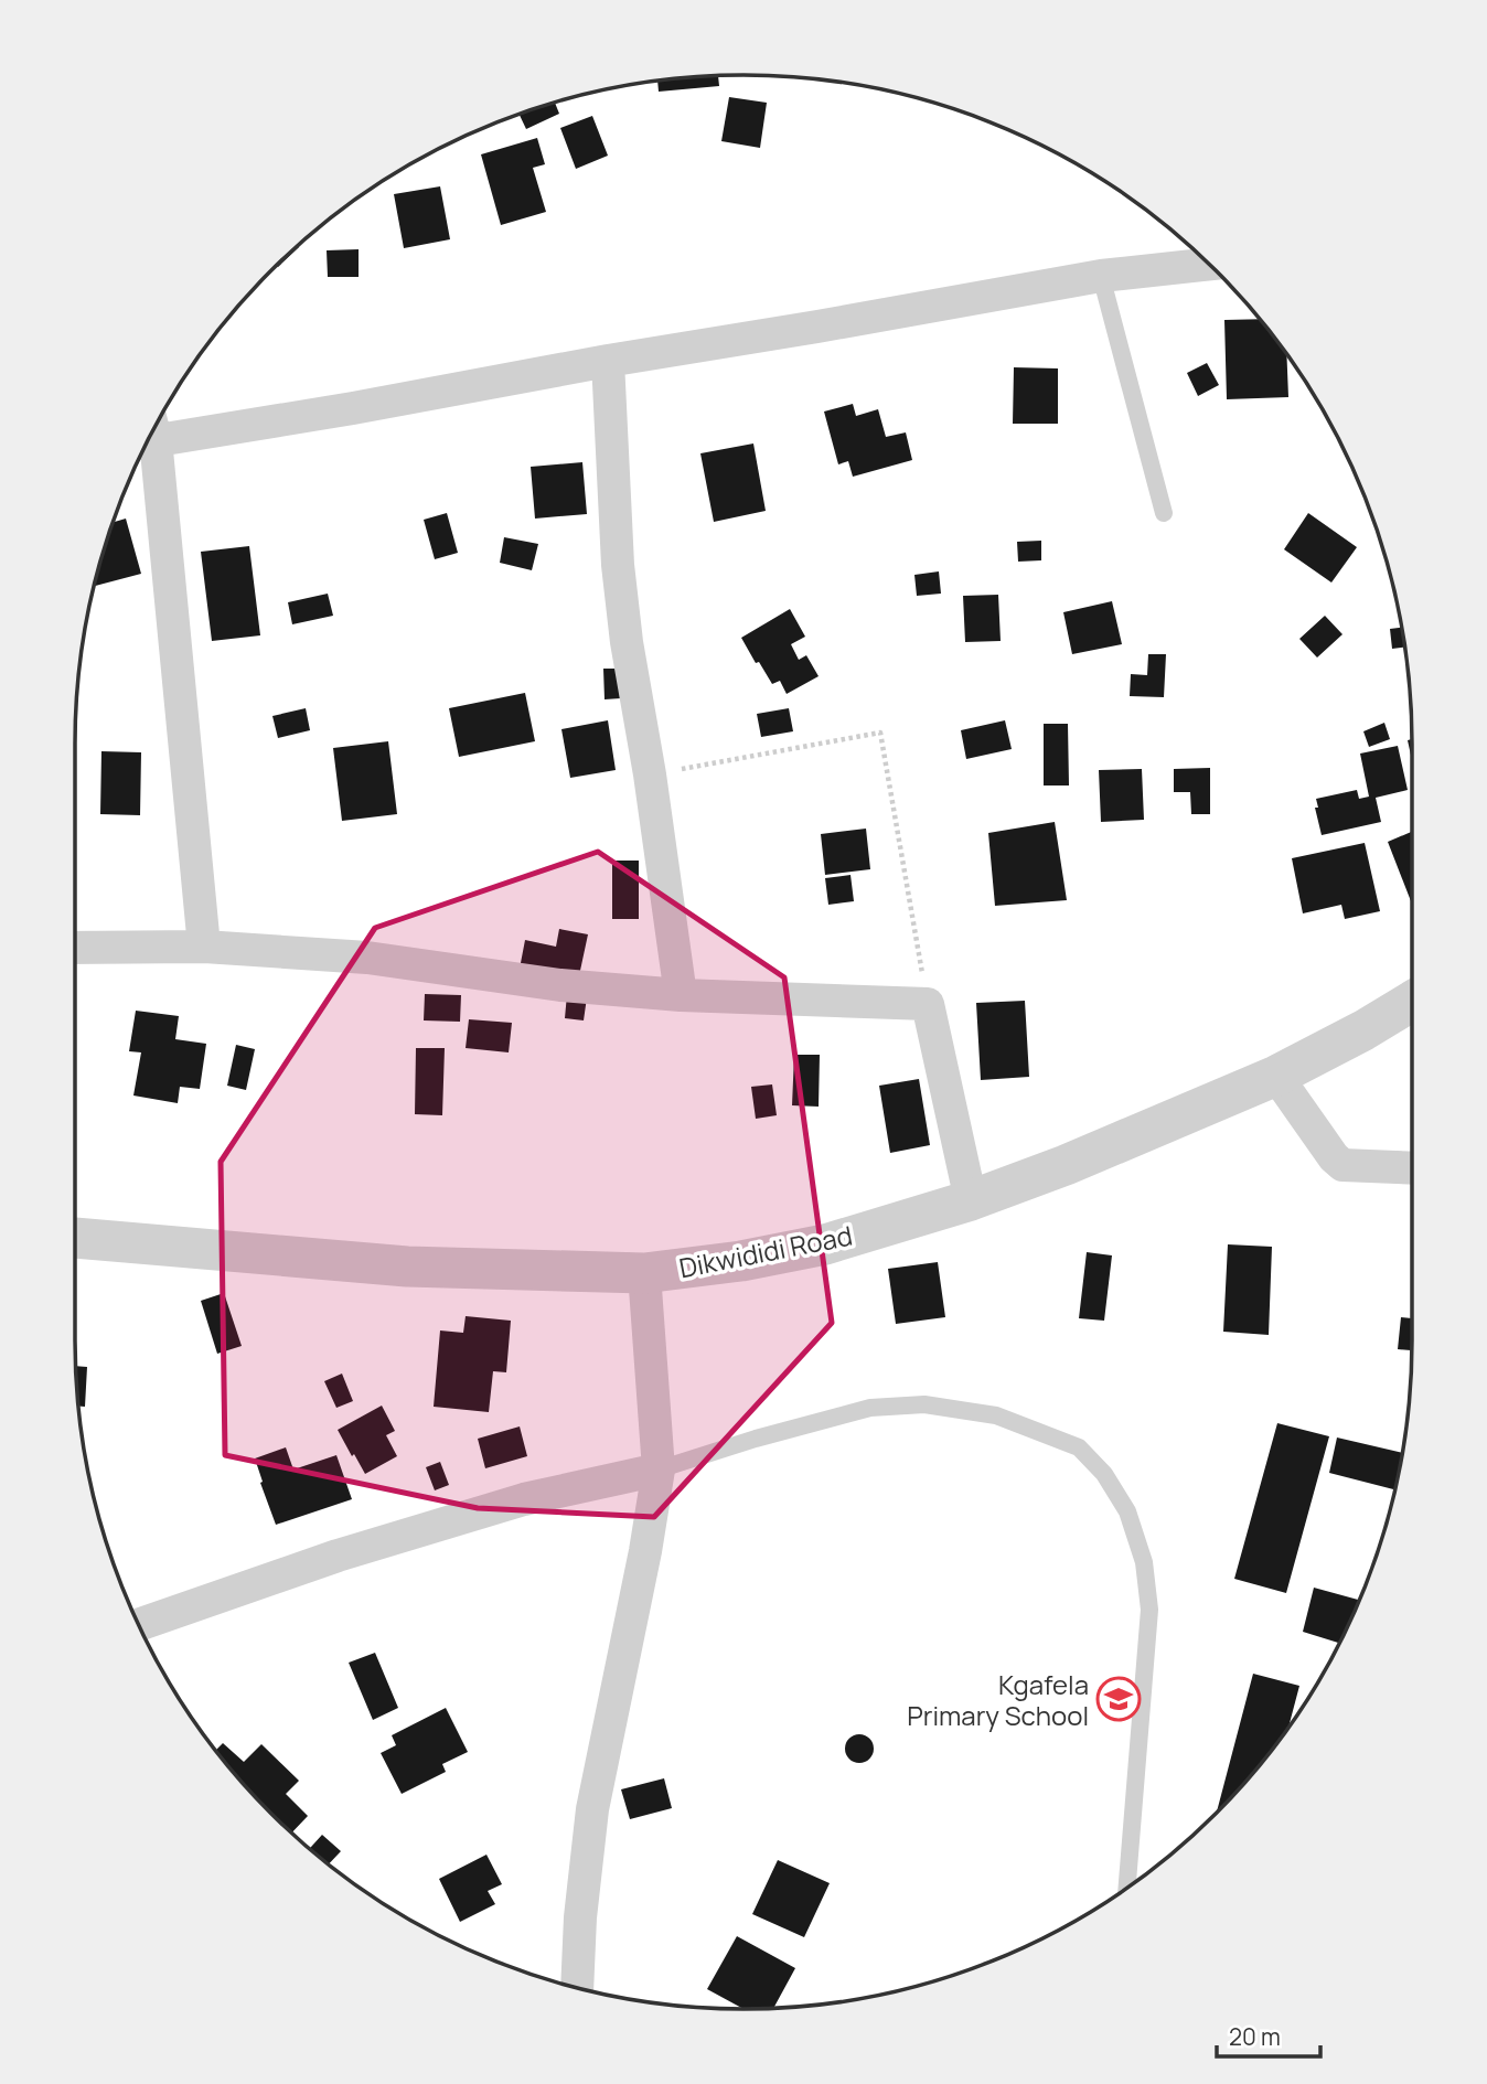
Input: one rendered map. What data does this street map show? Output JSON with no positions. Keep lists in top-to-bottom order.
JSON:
{
  "streets": {
    "street": ["Dikwididi Road"]
  },
  "places": {
    "school or university": ["Kgafela Primary School"]
  },
  "scale_bar": "20 m"
}
